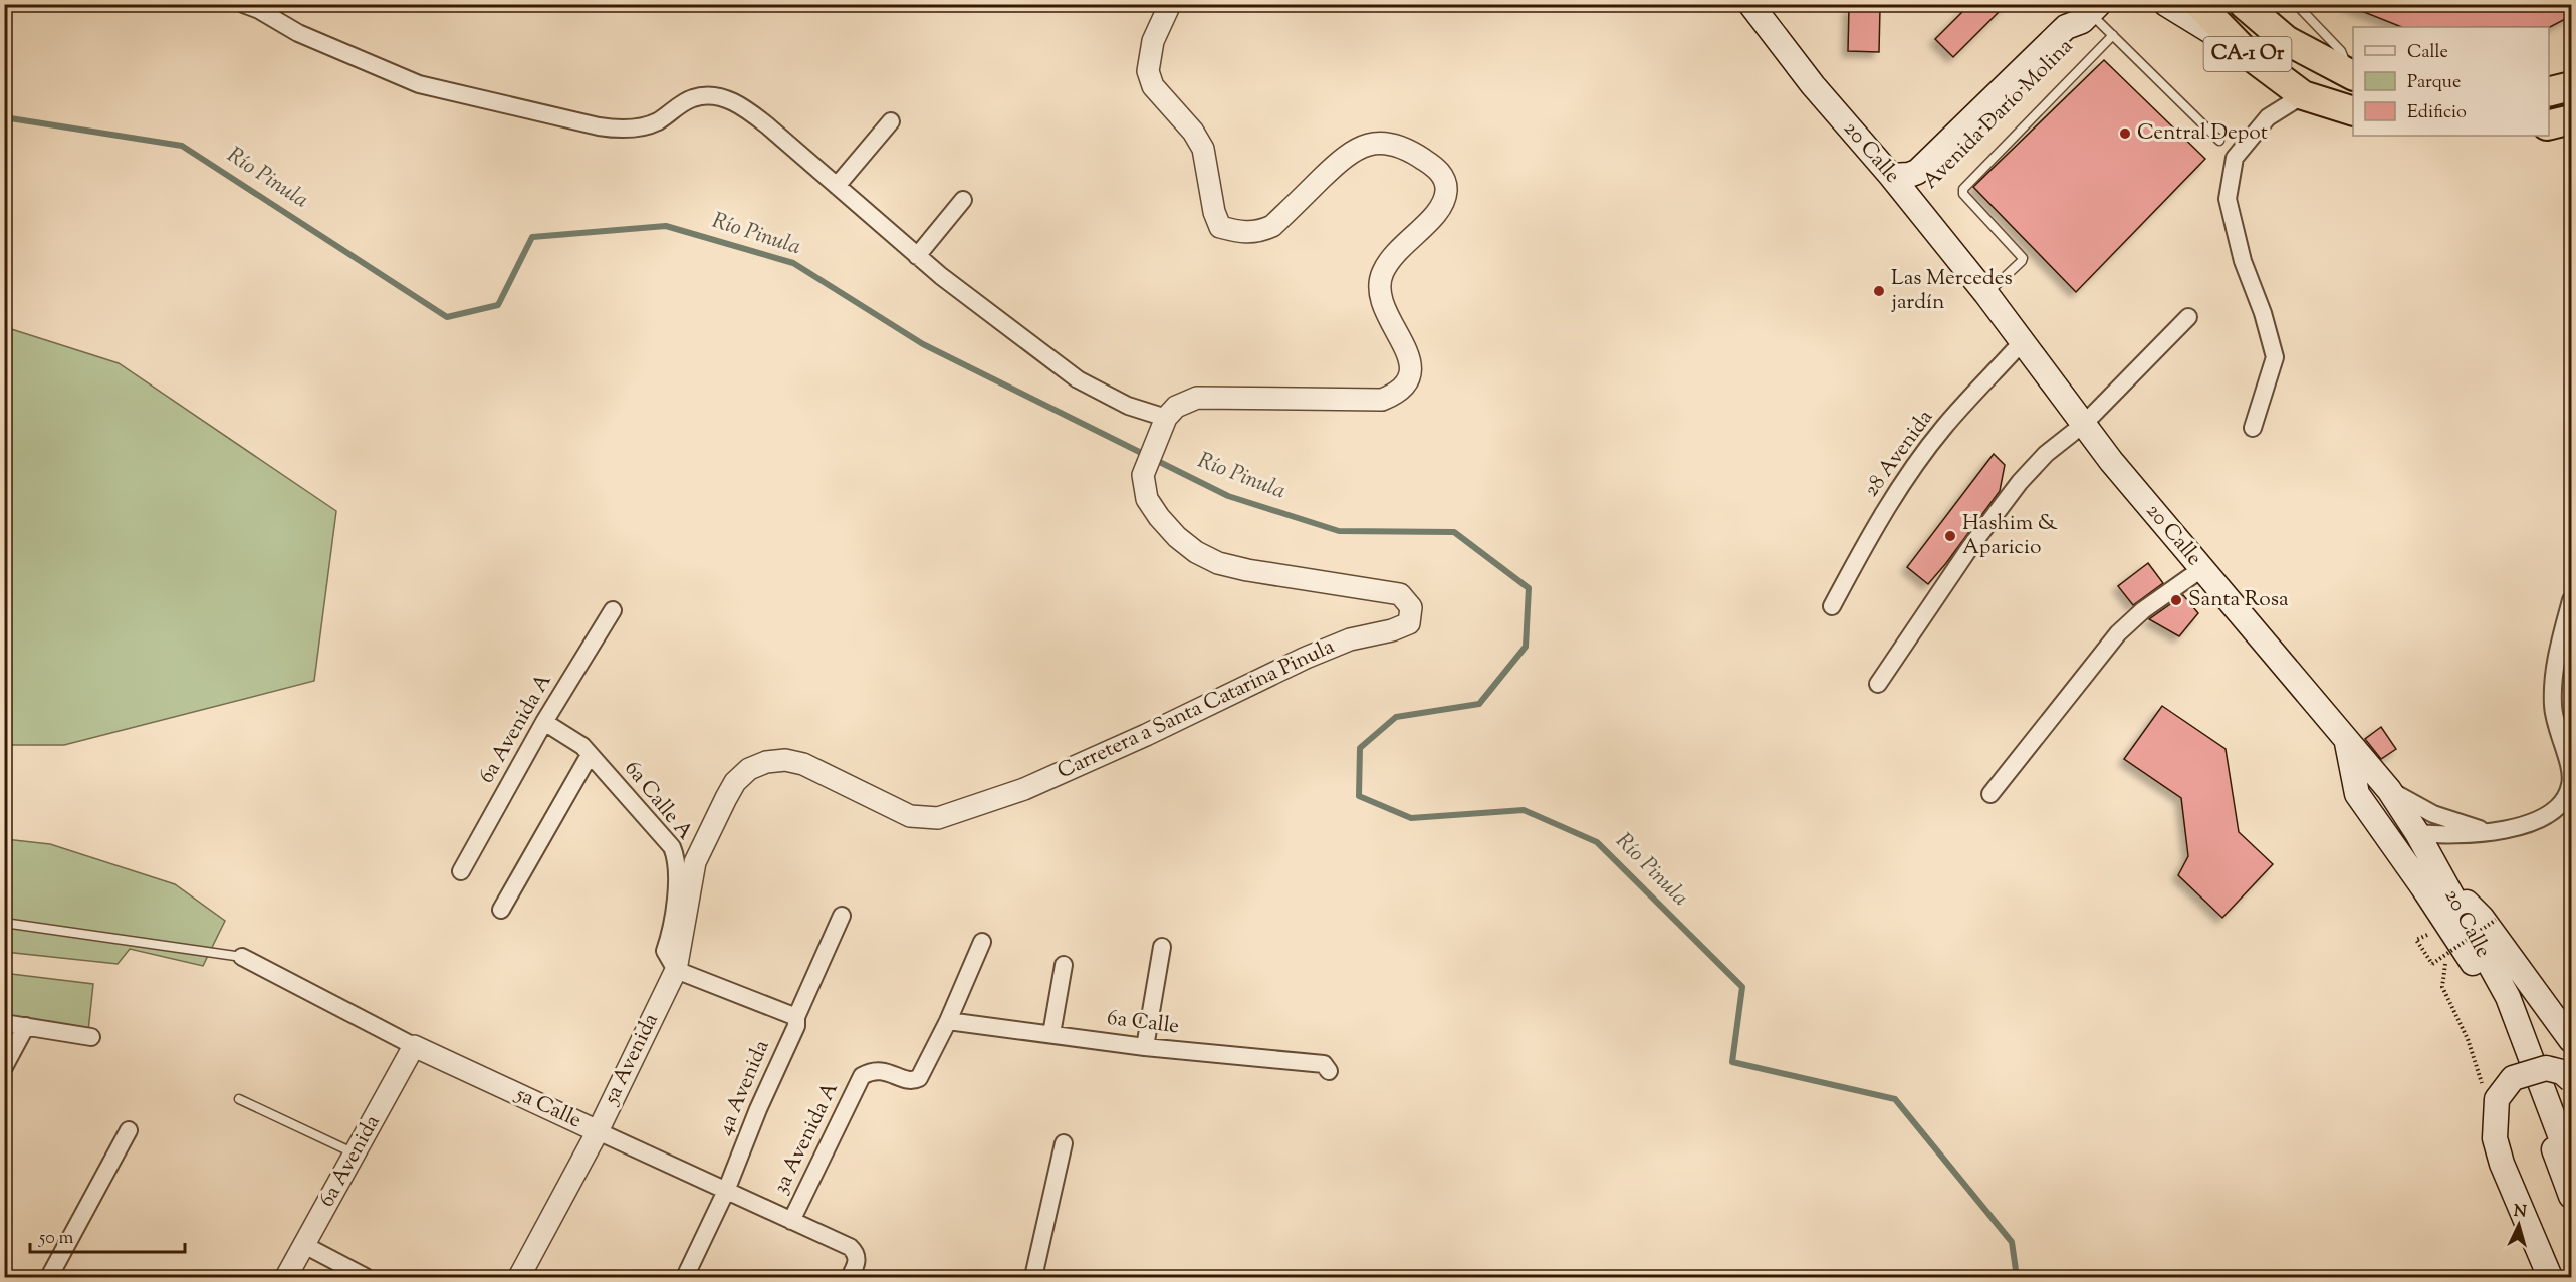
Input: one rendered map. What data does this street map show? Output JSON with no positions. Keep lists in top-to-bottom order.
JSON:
{
  "streets": {
    "highway": ["CA-1 Or"],
    "main road": ["Avenida Darío Molina", "20 Calle"],
    "street": [
      "28 Avenida",
      "Carretera a Santa Catarina Pinula",
      "6a Avenida A",
      "6a Calle A",
      "6a Calle",
      "5a Avenida",
      "4a Avenida",
      "5a Calle",
      "3a Avenida A",
      "6a Avenida"
    ]
  },
  "crossings": [
    ["Avenida Darío Molina", "20 Calle"],
    ["20 Calle", "28 Avenida"],
    ["Carretera a Santa Catarina Pinula", "5a Avenida"],
    ["6a Avenida A", "6a Calle A"],
    ["6a Calle A", "5a Avenida"],
    ["6a Calle", "3a Avenida A"],
    ["5a Avenida", "5a Calle"],
    ["4a Avenida", "5a Calle"],
    ["5a Calle", "3a Avenida A"],
    ["5a Calle", "6a Avenida"]
  ],
  "water": ["Río Pinula"],
  "places": [
    "Central Depot",
    "Las Mercedes jardín",
    "Hashim & Aparicio",
    "Santa Rosa"
  ],
  "legend": ["Calle", "Parque", "Edificio"],
  "scale_bar": "50 m",
  "north": "top"
}
